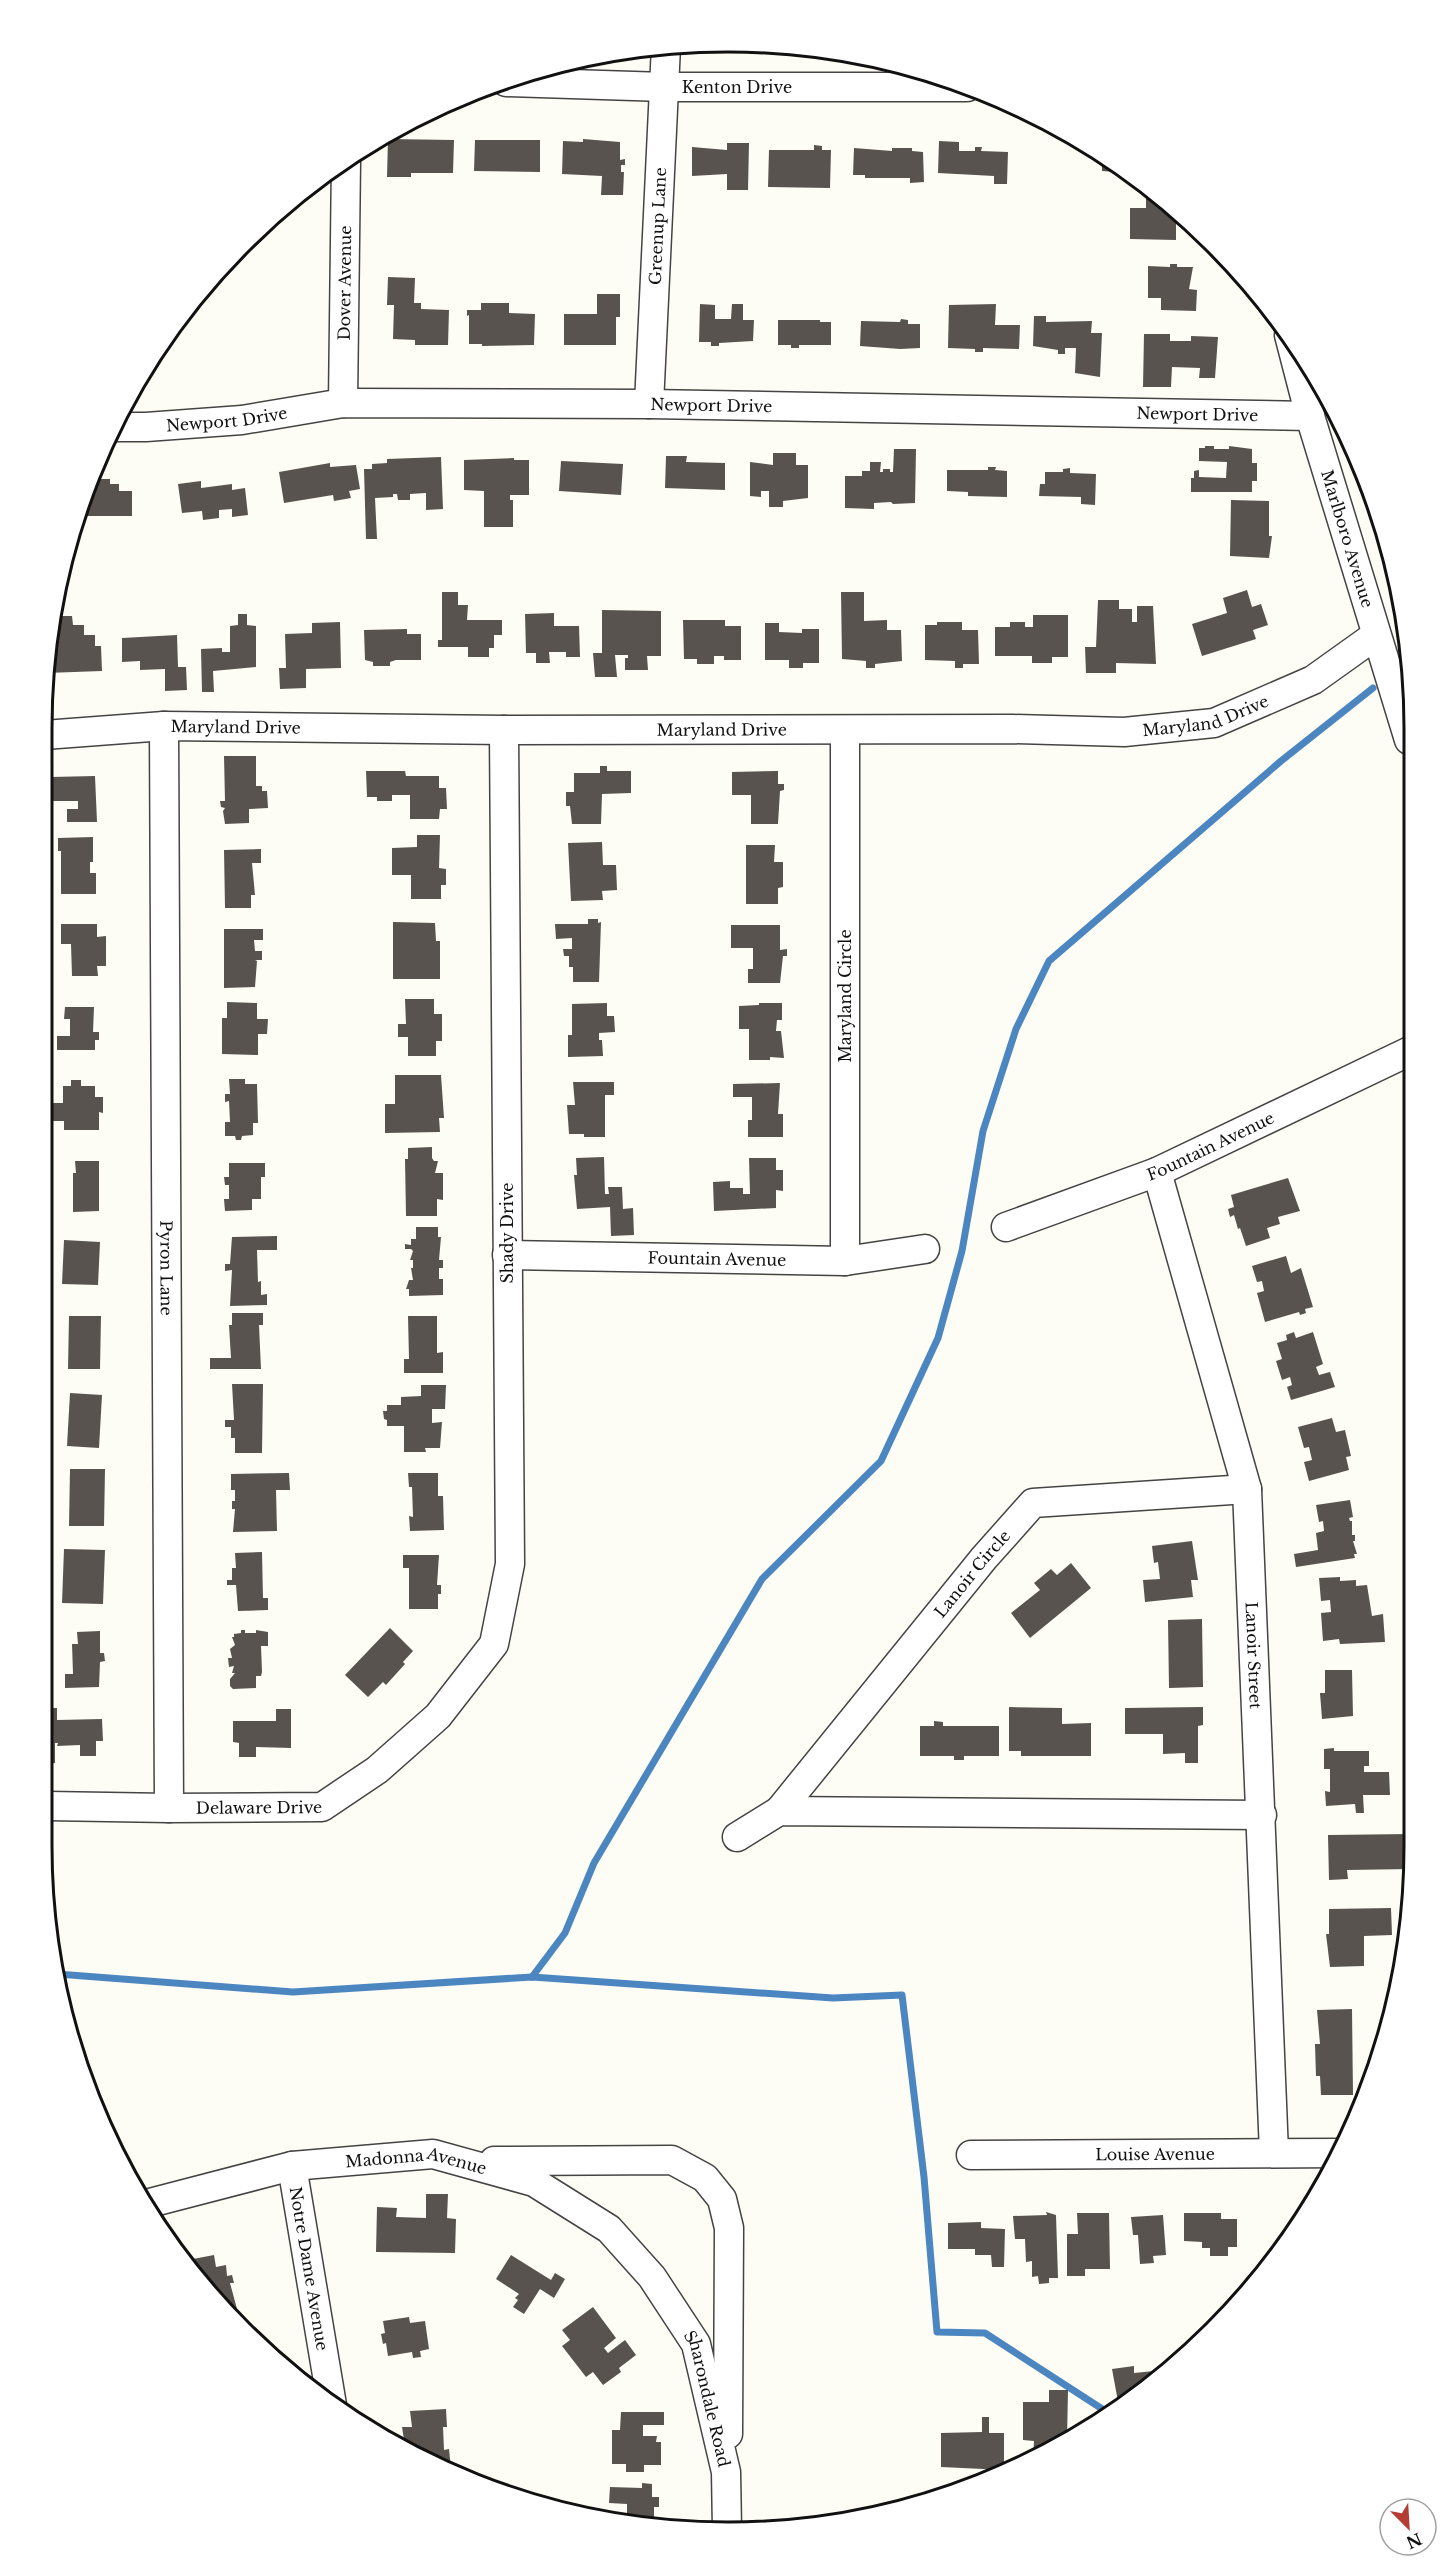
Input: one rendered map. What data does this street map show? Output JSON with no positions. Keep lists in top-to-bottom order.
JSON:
{
  "streets": {
    "street": [
      "Kenton Drive",
      "Greenup Lane",
      "Dover Avenue",
      "Newport Drive",
      "Marlboro Avenue",
      "Maryland Drive",
      "Maryland Circle",
      "Fountain Avenue",
      "Shady Drive",
      "Pyron Lane",
      "Lanoir Circle",
      "Lanoir Street",
      "Delaware Drive",
      "Louise Avenue",
      "Madonna Avenue",
      "Notre Dame Avenue",
      "Sharondale Road"
    ]
  },
  "crossings": [
    ["Kenton Drive", "Greenup Lane"],
    ["Greenup Lane", "Newport Drive"],
    ["Dover Avenue", "Newport Drive"],
    ["Newport Drive", "Marlboro Avenue"],
    ["Marlboro Avenue", "Maryland Drive"],
    ["Maryland Drive", "Maryland Circle"],
    ["Maryland Drive", "Shady Drive"],
    ["Maryland Drive", "Pyron Lane"],
    ["Maryland Circle", "Fountain Avenue"],
    ["Fountain Avenue", "Shady Drive"],
    ["Fountain Avenue", "Lanoir Street"],
    ["Shady Drive", "Delaware Drive"],
    ["Pyron Lane", "Delaware Drive"],
    ["Lanoir Circle", "Lanoir Street"],
    ["Lanoir Street", "Louise Avenue"],
    ["Madonna Avenue", "Notre Dame Avenue"],
    ["Madonna Avenue", "Sharondale Road"]
  ],
  "north": "bottom right"
}
